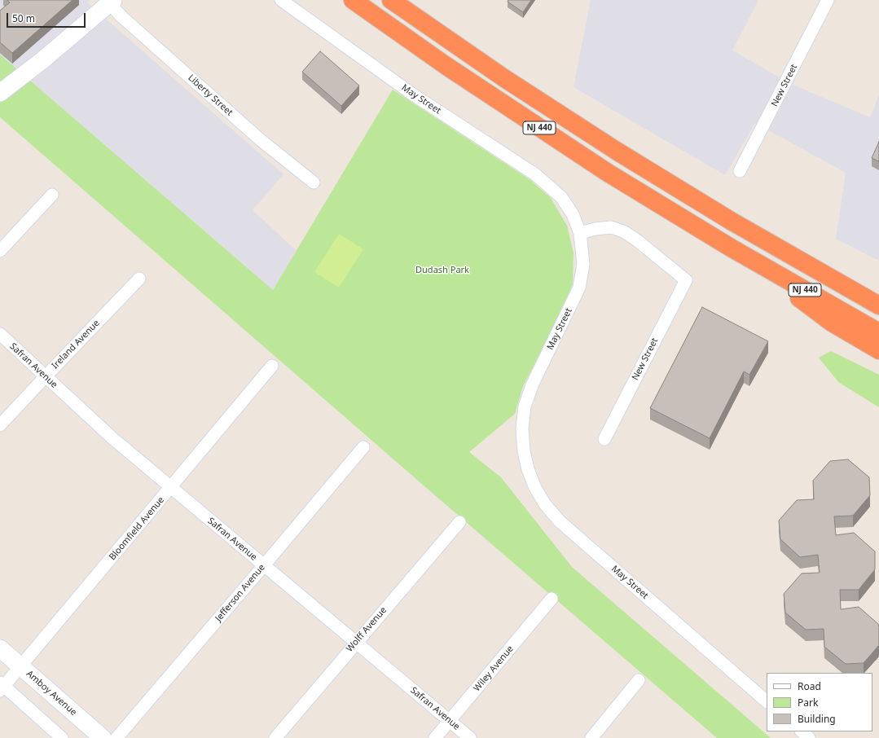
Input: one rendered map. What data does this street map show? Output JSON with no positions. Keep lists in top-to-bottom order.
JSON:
{
  "streets": {
    "highway": ["NJ 440"],
    "street": [
      "New Street",
      "Liberty Street",
      "May Street",
      "Ireland Avenue",
      "Safran Avenue",
      "Bloomfield Avenue",
      "Jefferson Avenue",
      "Wolff Avenue",
      "Wiley Avenue",
      "Amboy Avenue"
    ]
  },
  "crossings": [
    ["New Street", "May Street"],
    ["Ireland Avenue", "Safran Avenue"],
    ["Safran Avenue", "Bloomfield Avenue"],
    ["Safran Avenue", "Jefferson Avenue"],
    ["Safran Avenue", "Wolff Avenue"],
    ["Safran Avenue", "Wiley Avenue"],
    ["Bloomfield Avenue", "Amboy Avenue"]
  ],
  "parks": ["Dudash Park"],
  "legend": ["Road", "Park", "Building"],
  "scale_bar": "50 m"
}
